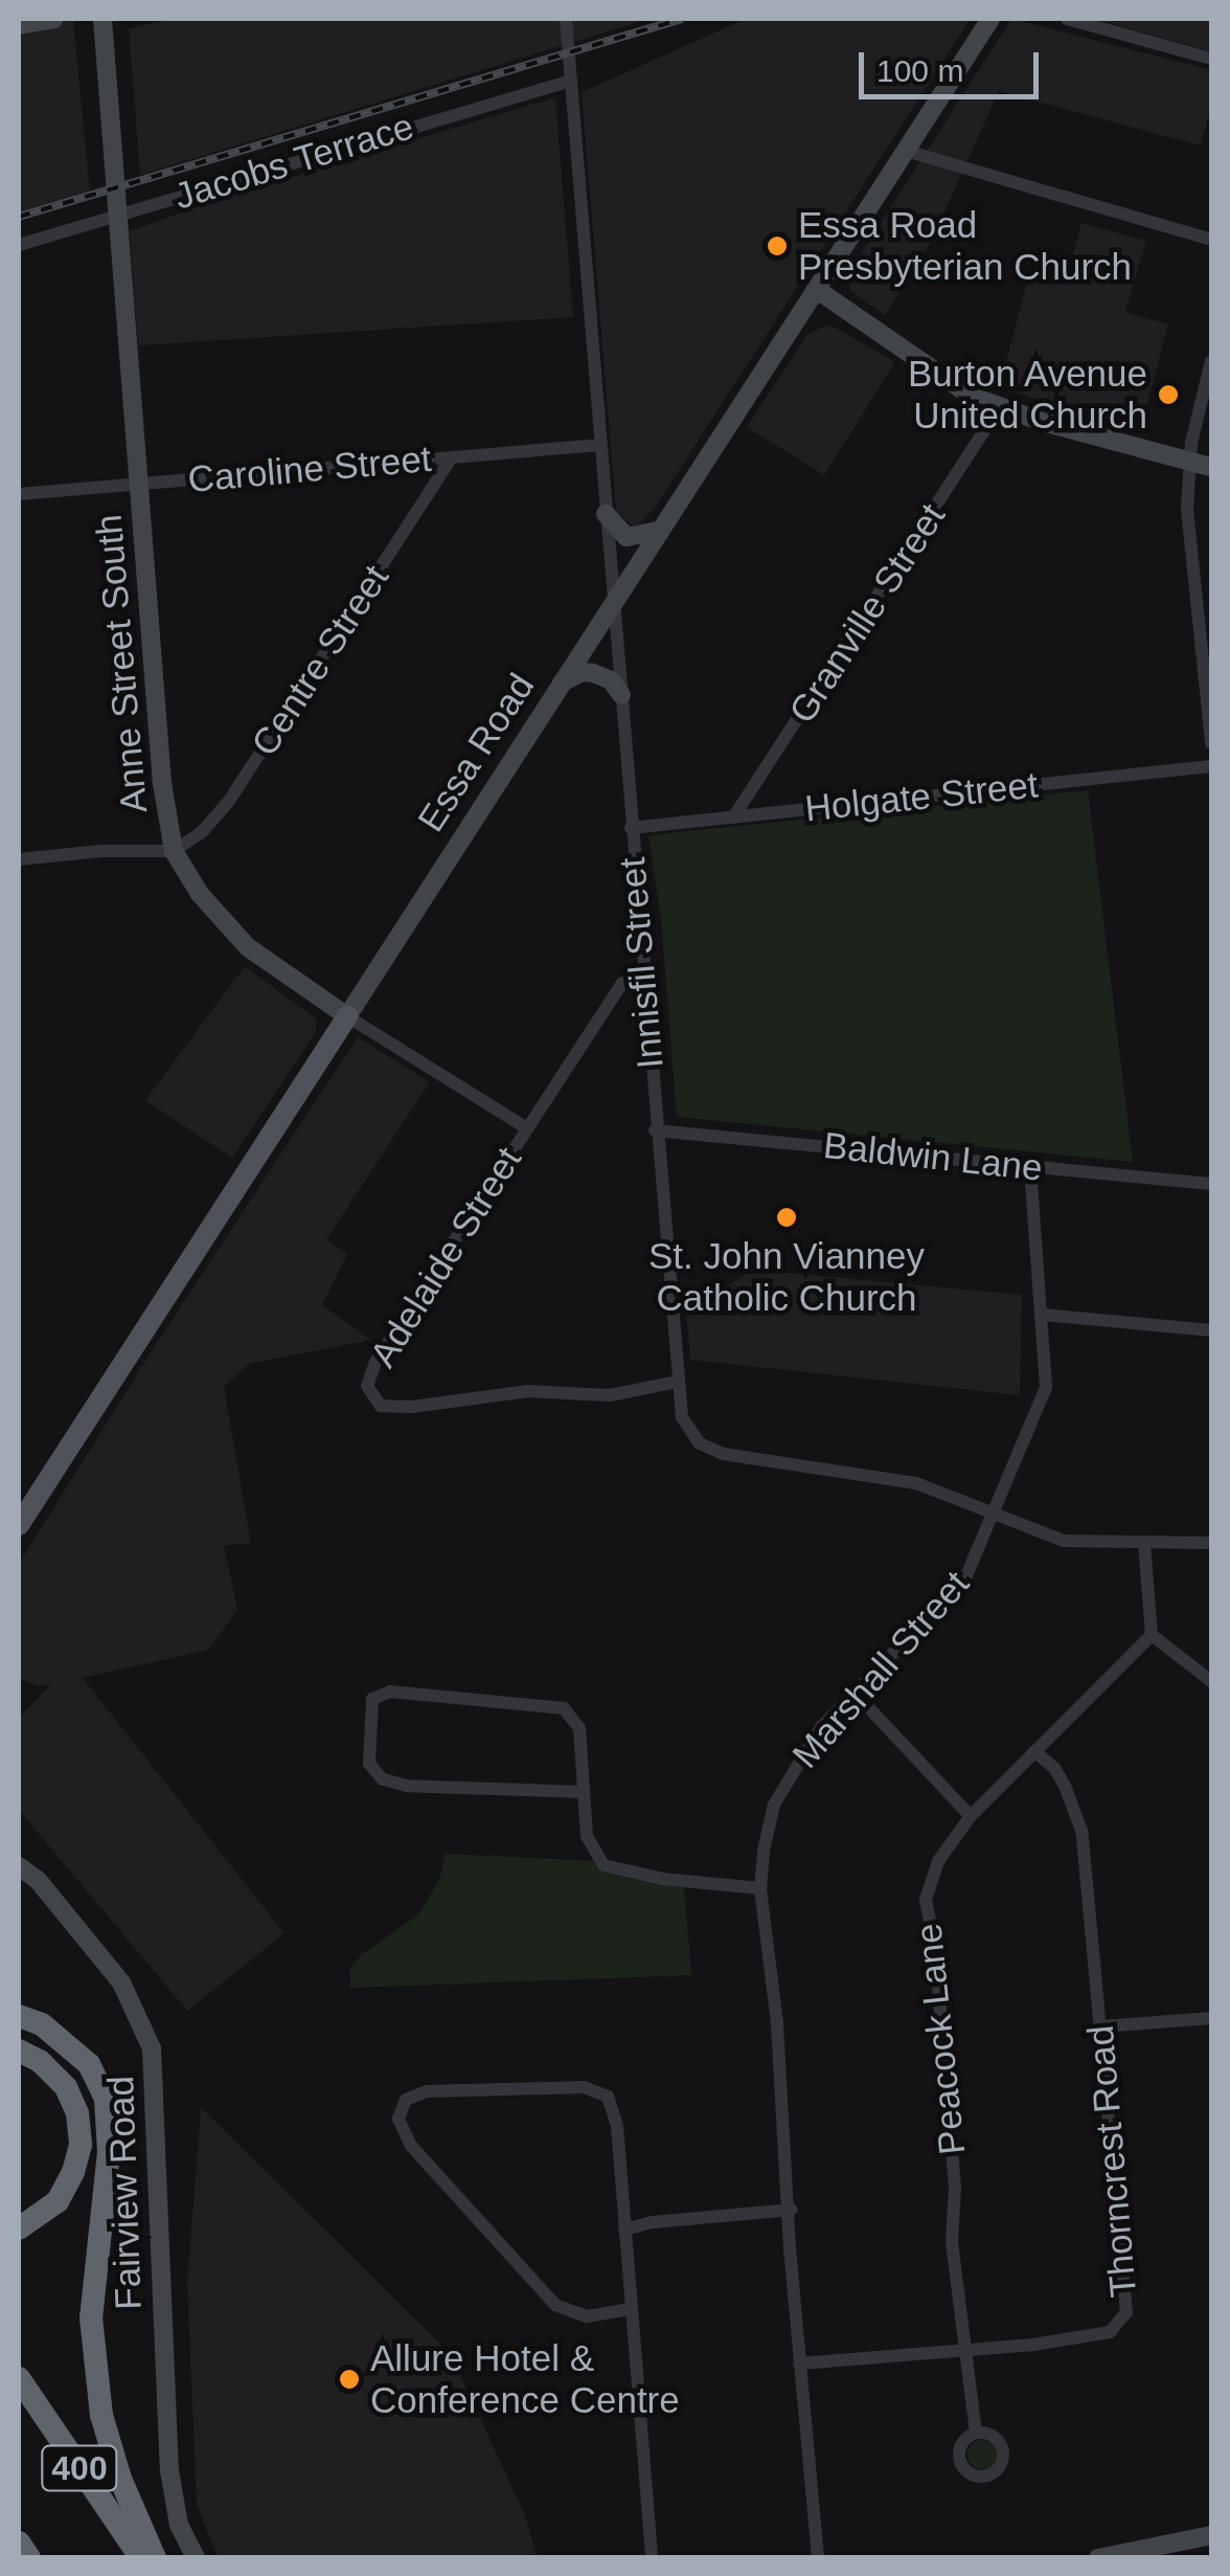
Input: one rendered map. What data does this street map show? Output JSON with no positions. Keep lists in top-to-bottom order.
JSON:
{
  "streets": {
    "highway": ["400"],
    "main road": ["Essa Road"],
    "street": [
      "Jacobs Terrace",
      "Caroline Street",
      "Granville Street",
      "Centre Street",
      "Anne Street South",
      "Holgate Street",
      "Innisfil Street",
      "Baldwin Lane",
      "Adelaide Street",
      "Marshall Street",
      "Peacock Lane",
      "Thorncrest Road",
      "Fairview Road"
    ]
  },
  "crossings": [
    ["Jacobs Terrace", "Anne Street South"],
    ["Jacobs Terrace", "Innisfil Street"],
    ["Caroline Street", "Centre Street"],
    ["Caroline Street", "Anne Street South"],
    ["Caroline Street", "Innisfil Street"],
    ["Granville Street", "Holgate Street"],
    ["Centre Street", "Anne Street South"],
    ["Anne Street South", "Essa Road"],
    ["Anne Street South", "Adelaide Street"],
    ["Essa Road", "Innisfil Street"],
    ["Holgate Street", "Innisfil Street"],
    ["Innisfil Street", "Baldwin Lane"],
    ["Innisfil Street", "Adelaide Street"],
    ["Innisfil Street", "Marshall Street"],
    ["Baldwin Lane", "Marshall Street"],
    ["Marshall Street", "Thorncrest Road"],
    ["Peacock Lane", "Thorncrest Road"]
  ],
  "places": [
    "Essa Road Presbyterian Church",
    "Burton Avenue United Church",
    "St. John Vianney Catholic Church",
    "Allure Hotel & Conference Centre"
  ],
  "scale_bar": "100 m"
}
